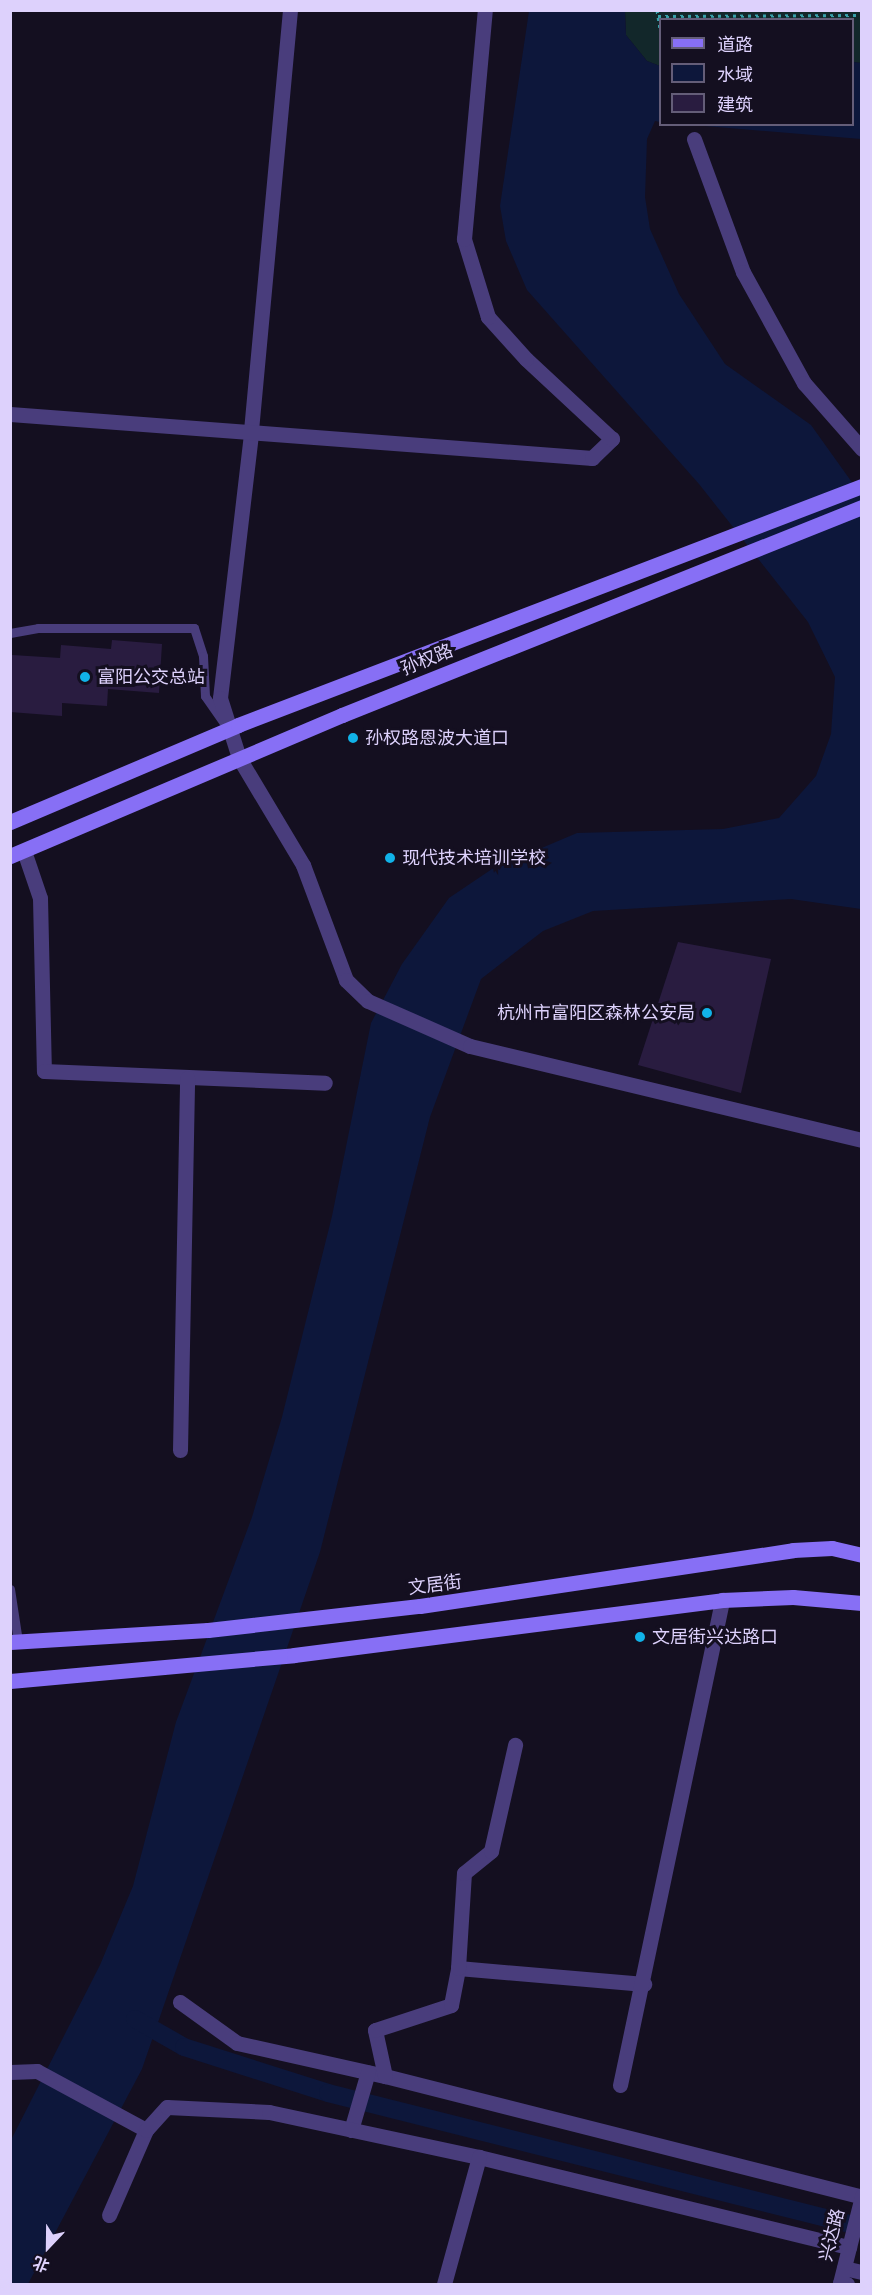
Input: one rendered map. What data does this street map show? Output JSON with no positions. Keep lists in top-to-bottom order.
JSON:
{
  "streets": {
    "main road": ["孙权路", "文居街"],
    "street": ["兴达路"]
  },
  "places": [
    "富阳公交总站",
    "孙权路恩波大道口",
    "现代技术培训学校",
    "杭州市富阳区森林公安局",
    "文居街兴达路口"
  ],
  "legend": ["道路", "水域", "建筑"],
  "north": "bottom"
}
